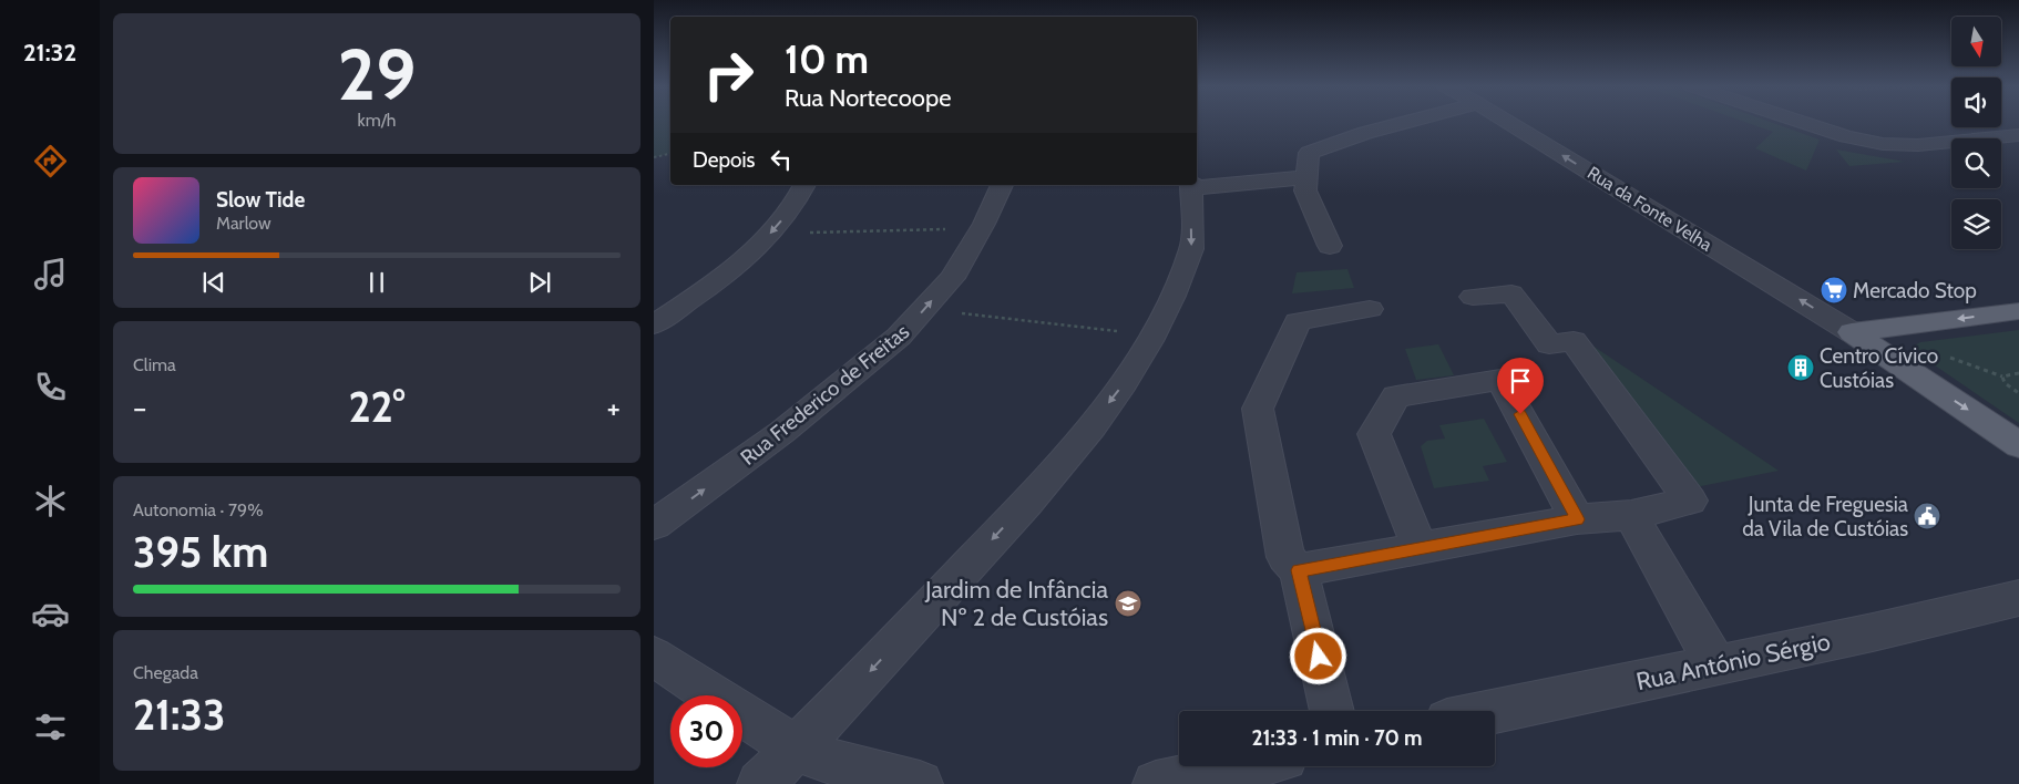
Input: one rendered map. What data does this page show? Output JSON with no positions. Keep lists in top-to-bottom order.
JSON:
{
  "streets": {
    "street": ["Rua da Fonte Velha", "Rua Frederico de Freitas", "Rua António Sérgio"]
  },
  "one_way": ["Rua da Fonte Velha"],
  "places": {
    "supermarket": ["Mercado Stop"],
    "building": ["Centro Cívico Custóias"],
    "public building": ["Junta de Freguesia da Vila de Custóias"],
    "school or university": ["Jardim de Infância Nº 2 de Custóias"]
  },
  "north": "bottom",
  "page": {
    "tabs": "21:32",
    "tile": [
      ["29", "km/h"],
      "Clima",
      ["Autonomia · 79%", "395 km"],
      ["Chegada", "21:33"]
    ],
    "turn": ["10 m", "Rua Nortecoope"],
    "then": "Depois",
    "song": ["Slow Tide", "Marlow"],
    "heat": ["−", "22°", "+"],
    "limit": "30",
    "trip": "21:33 · 1 min · 70 m"
  }
}
